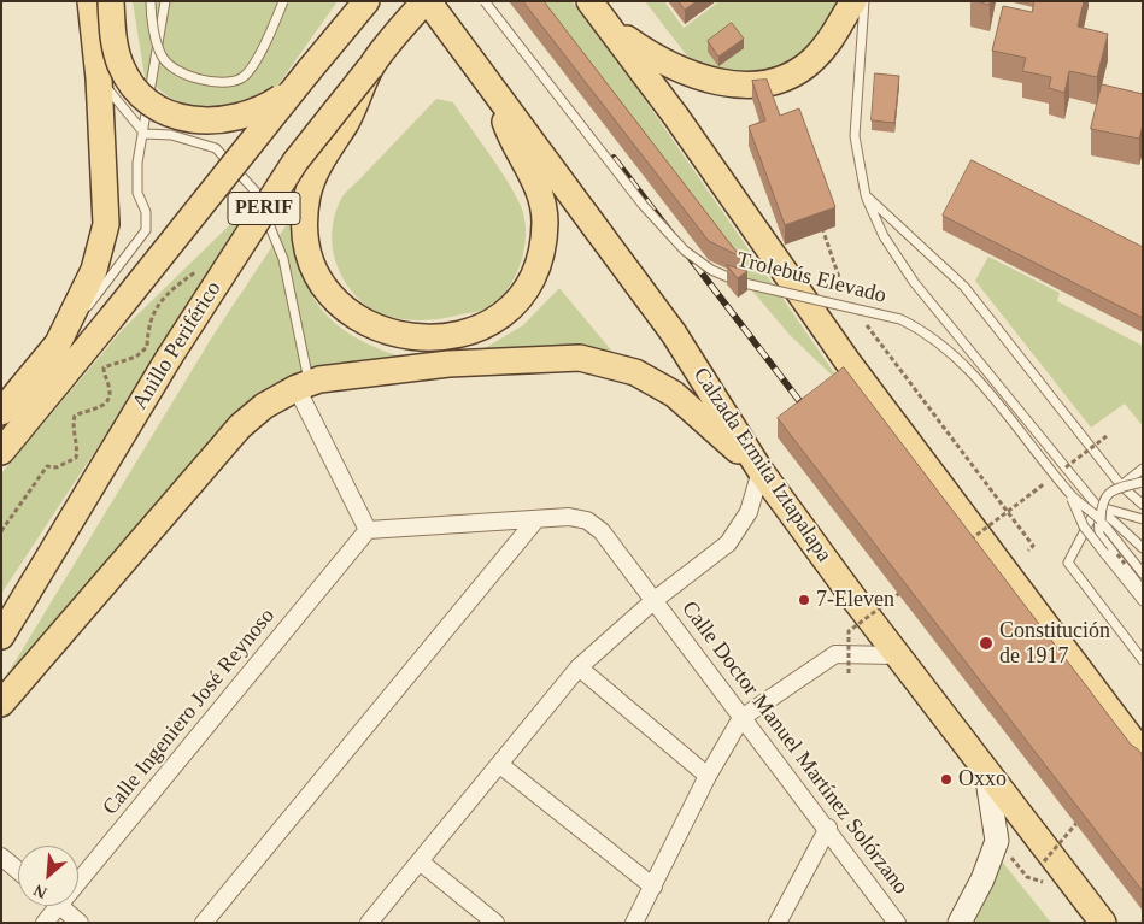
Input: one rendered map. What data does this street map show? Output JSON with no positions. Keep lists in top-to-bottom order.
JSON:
{
  "streets": {
    "main road": ["PERIF", "Anillo Periférico", "Calzada Ermita Iztapalapa"],
    "street": ["Calle Ingeniero José Reynoso", "Calle Doctor Manuel Martínez Solórzano"],
    "lane": ["Trolebús Elevado"]
  },
  "crossings": [
    ["PERIF", "Anillo Periférico"],
    ["PERIF", "Calzada Ermita Iztapalapa"],
    ["Calle Ingeniero José Reynoso", "Calle Doctor Manuel Martínez Solórzano"]
  ],
  "places": ["7-Eleven", "Constitución de 1917", "Oxxo"],
  "north": "bottom left"
}
